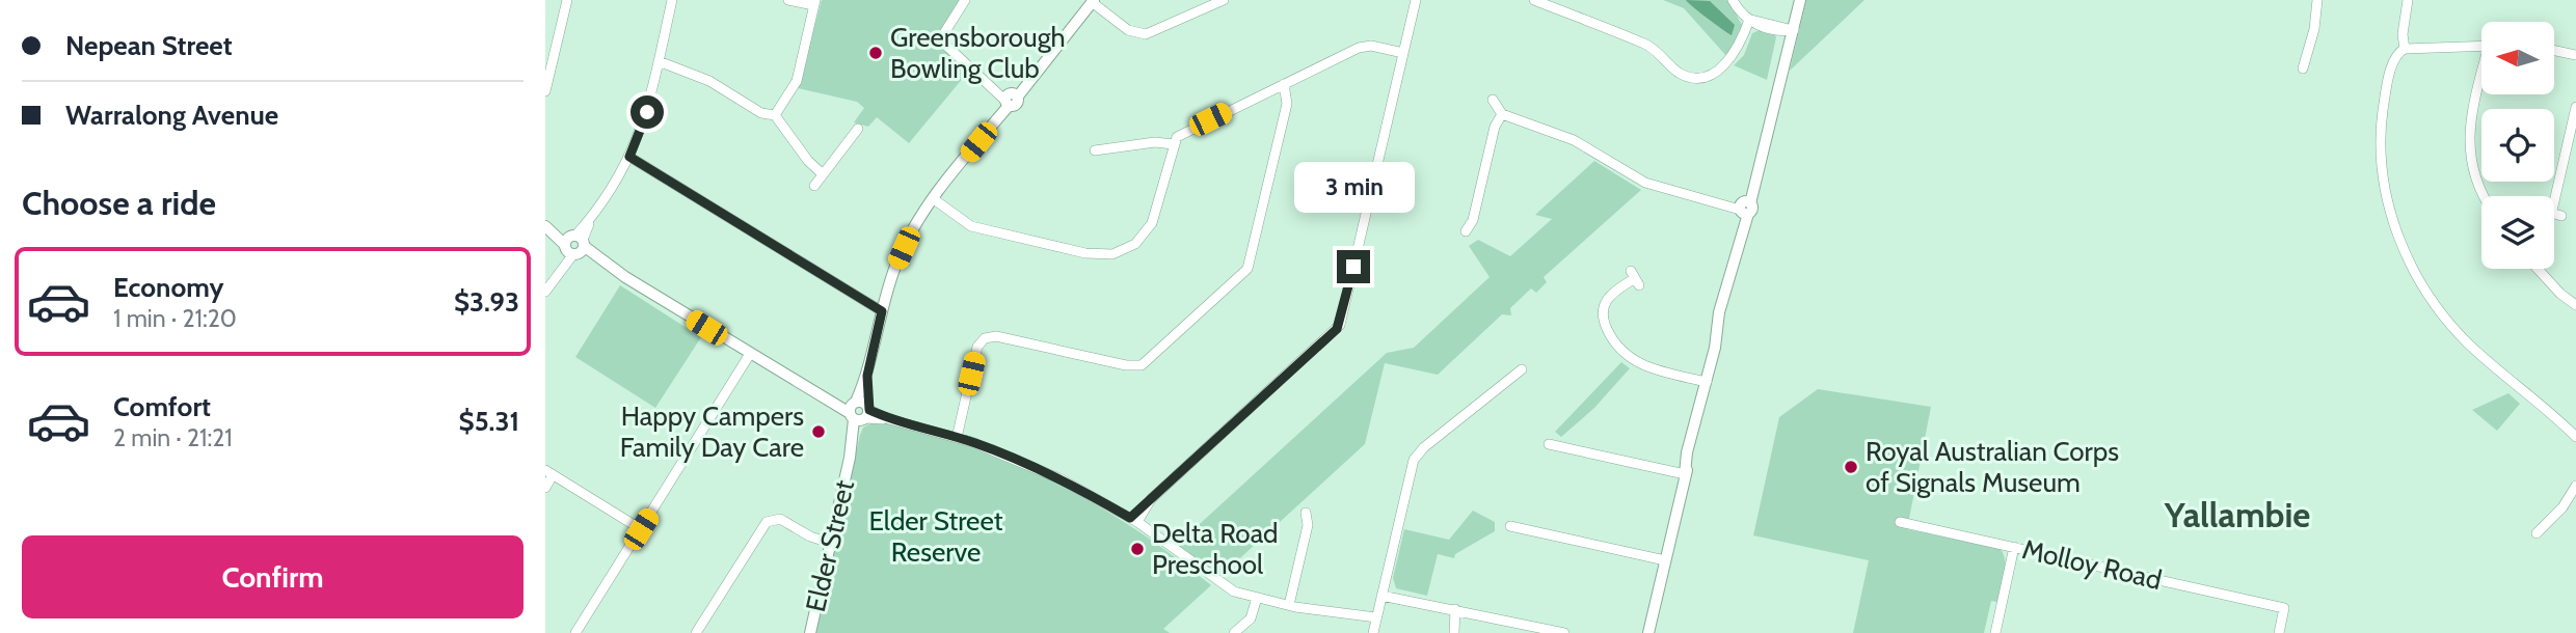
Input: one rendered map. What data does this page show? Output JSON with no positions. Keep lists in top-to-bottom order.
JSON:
{
  "streets": {
    "street": ["Elder Street", "Molloy Road"]
  },
  "districts": ["Yallambie"],
  "parks": ["Elder Street Reserve"],
  "places": [
    "Greensborough Bowling Club",
    "Happy Campers Family Day Care",
    "Royal Australian Corps of Signals Museum",
    "Delta Road Preschool"
  ],
  "north": "left",
  "page": {
    "banner": ["Nepean Street", "Warralong Avenue"],
    "heading": "Choose a ride",
    "bubble": "3 min",
    "list": [
      {
        "name": "Economy",
        "note": "1 min · 21:20",
        "value": "$3.93"
      },
      {
        "name": "Comfort",
        "note": "2 min · 21:21",
        "value": "$5.31"
      }
    ],
    "buttons": "Confirm"
  }
}
